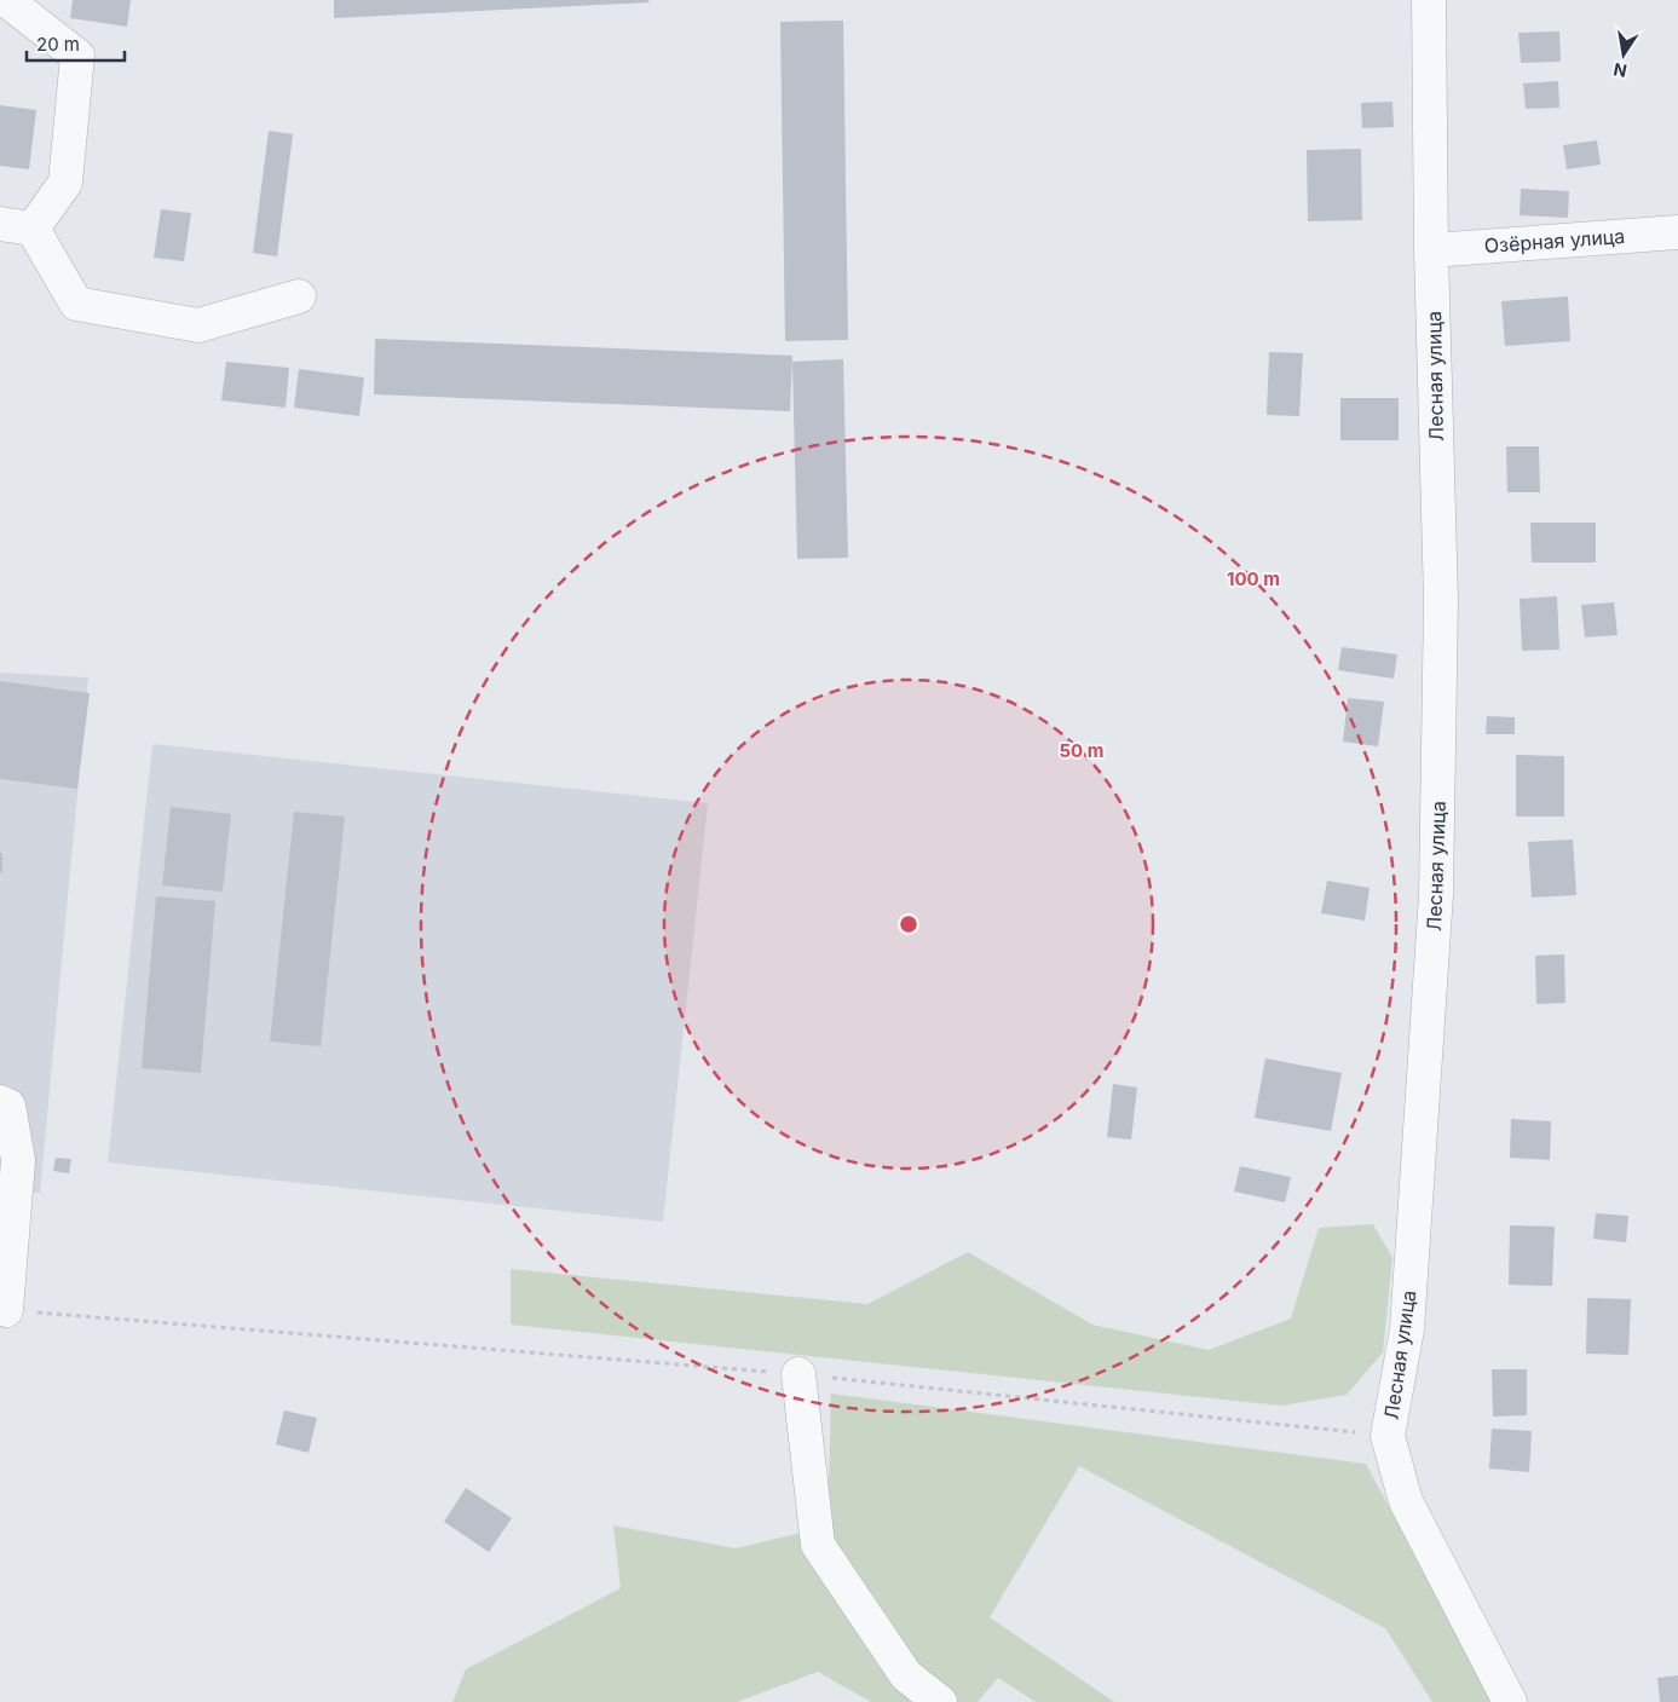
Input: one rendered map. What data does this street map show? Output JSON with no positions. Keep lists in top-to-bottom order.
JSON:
{
  "streets": {
    "street": ["Озёрная улица", "Лесная улица"]
  },
  "crossings": [
    ["Озёрная улица", "Лесная улица"]
  ],
  "scale_bar": "20 m",
  "north": "bottom",
  "rings": ["100 m", "50 m"]
}
